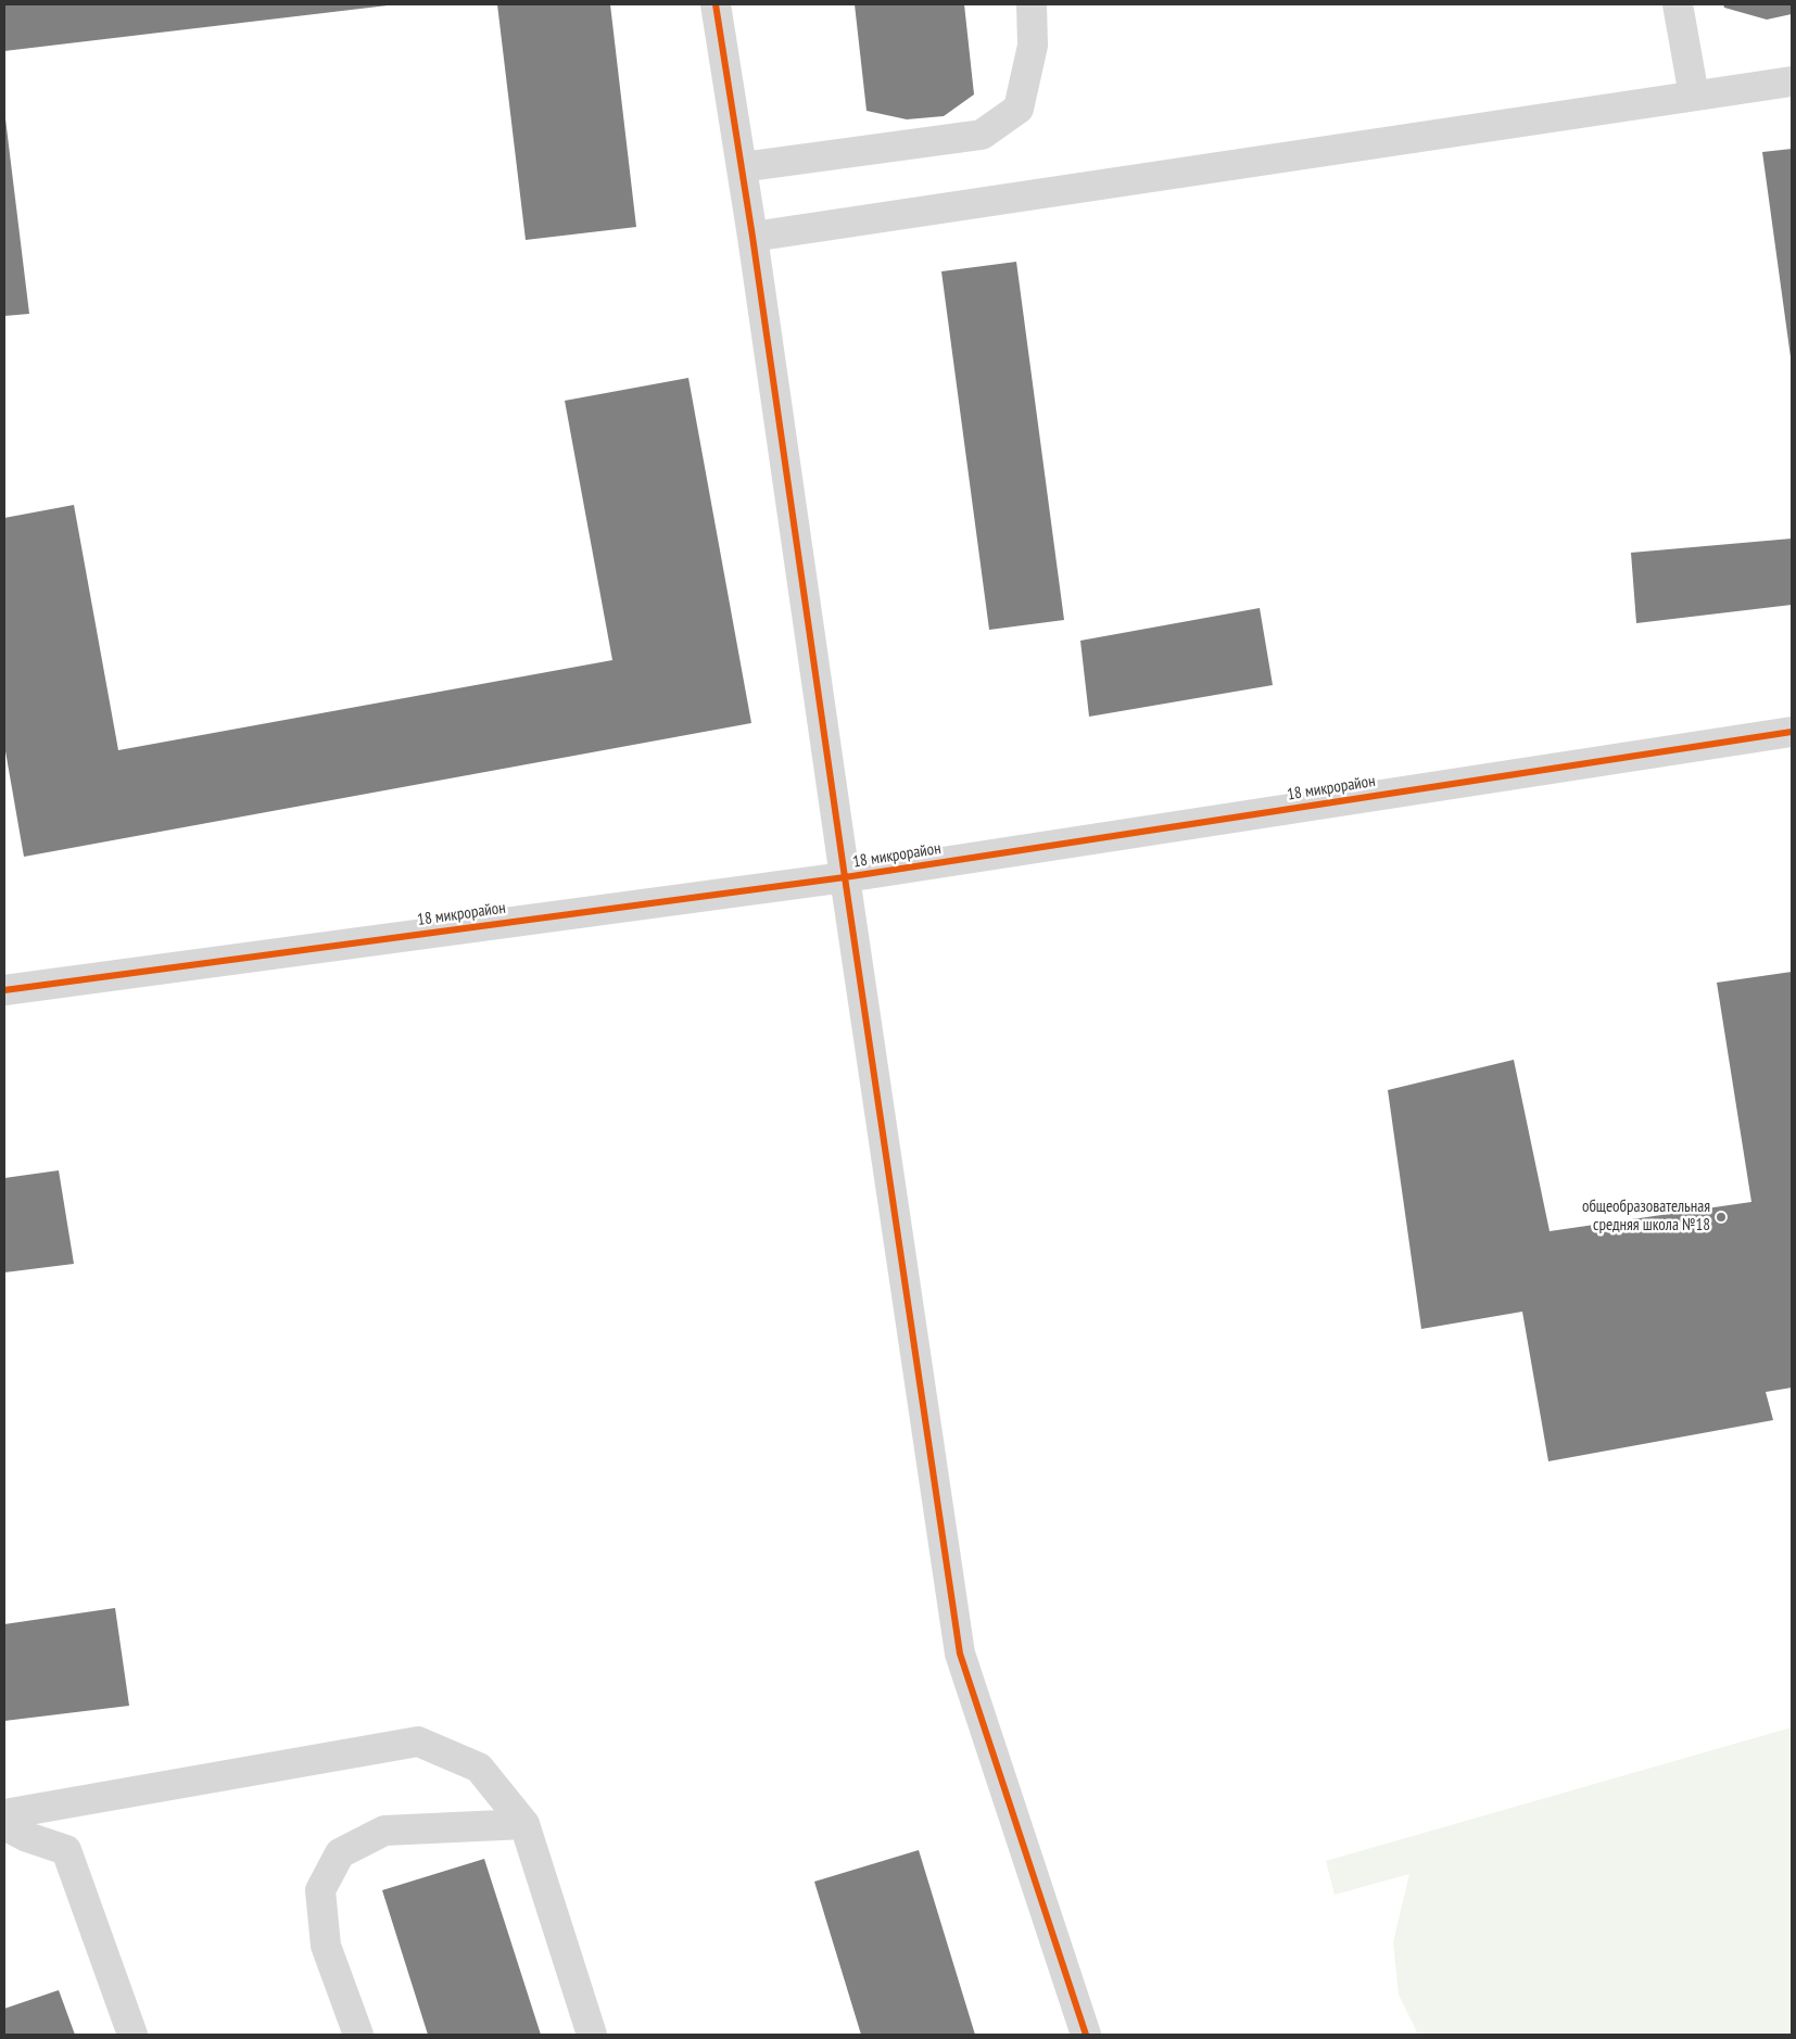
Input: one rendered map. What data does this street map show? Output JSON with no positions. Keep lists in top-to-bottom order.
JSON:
{
  "streets": {
    "street": ["18 микрорайон"]
  },
  "places": ["общеобразовательная средняя школа №18"]
}
